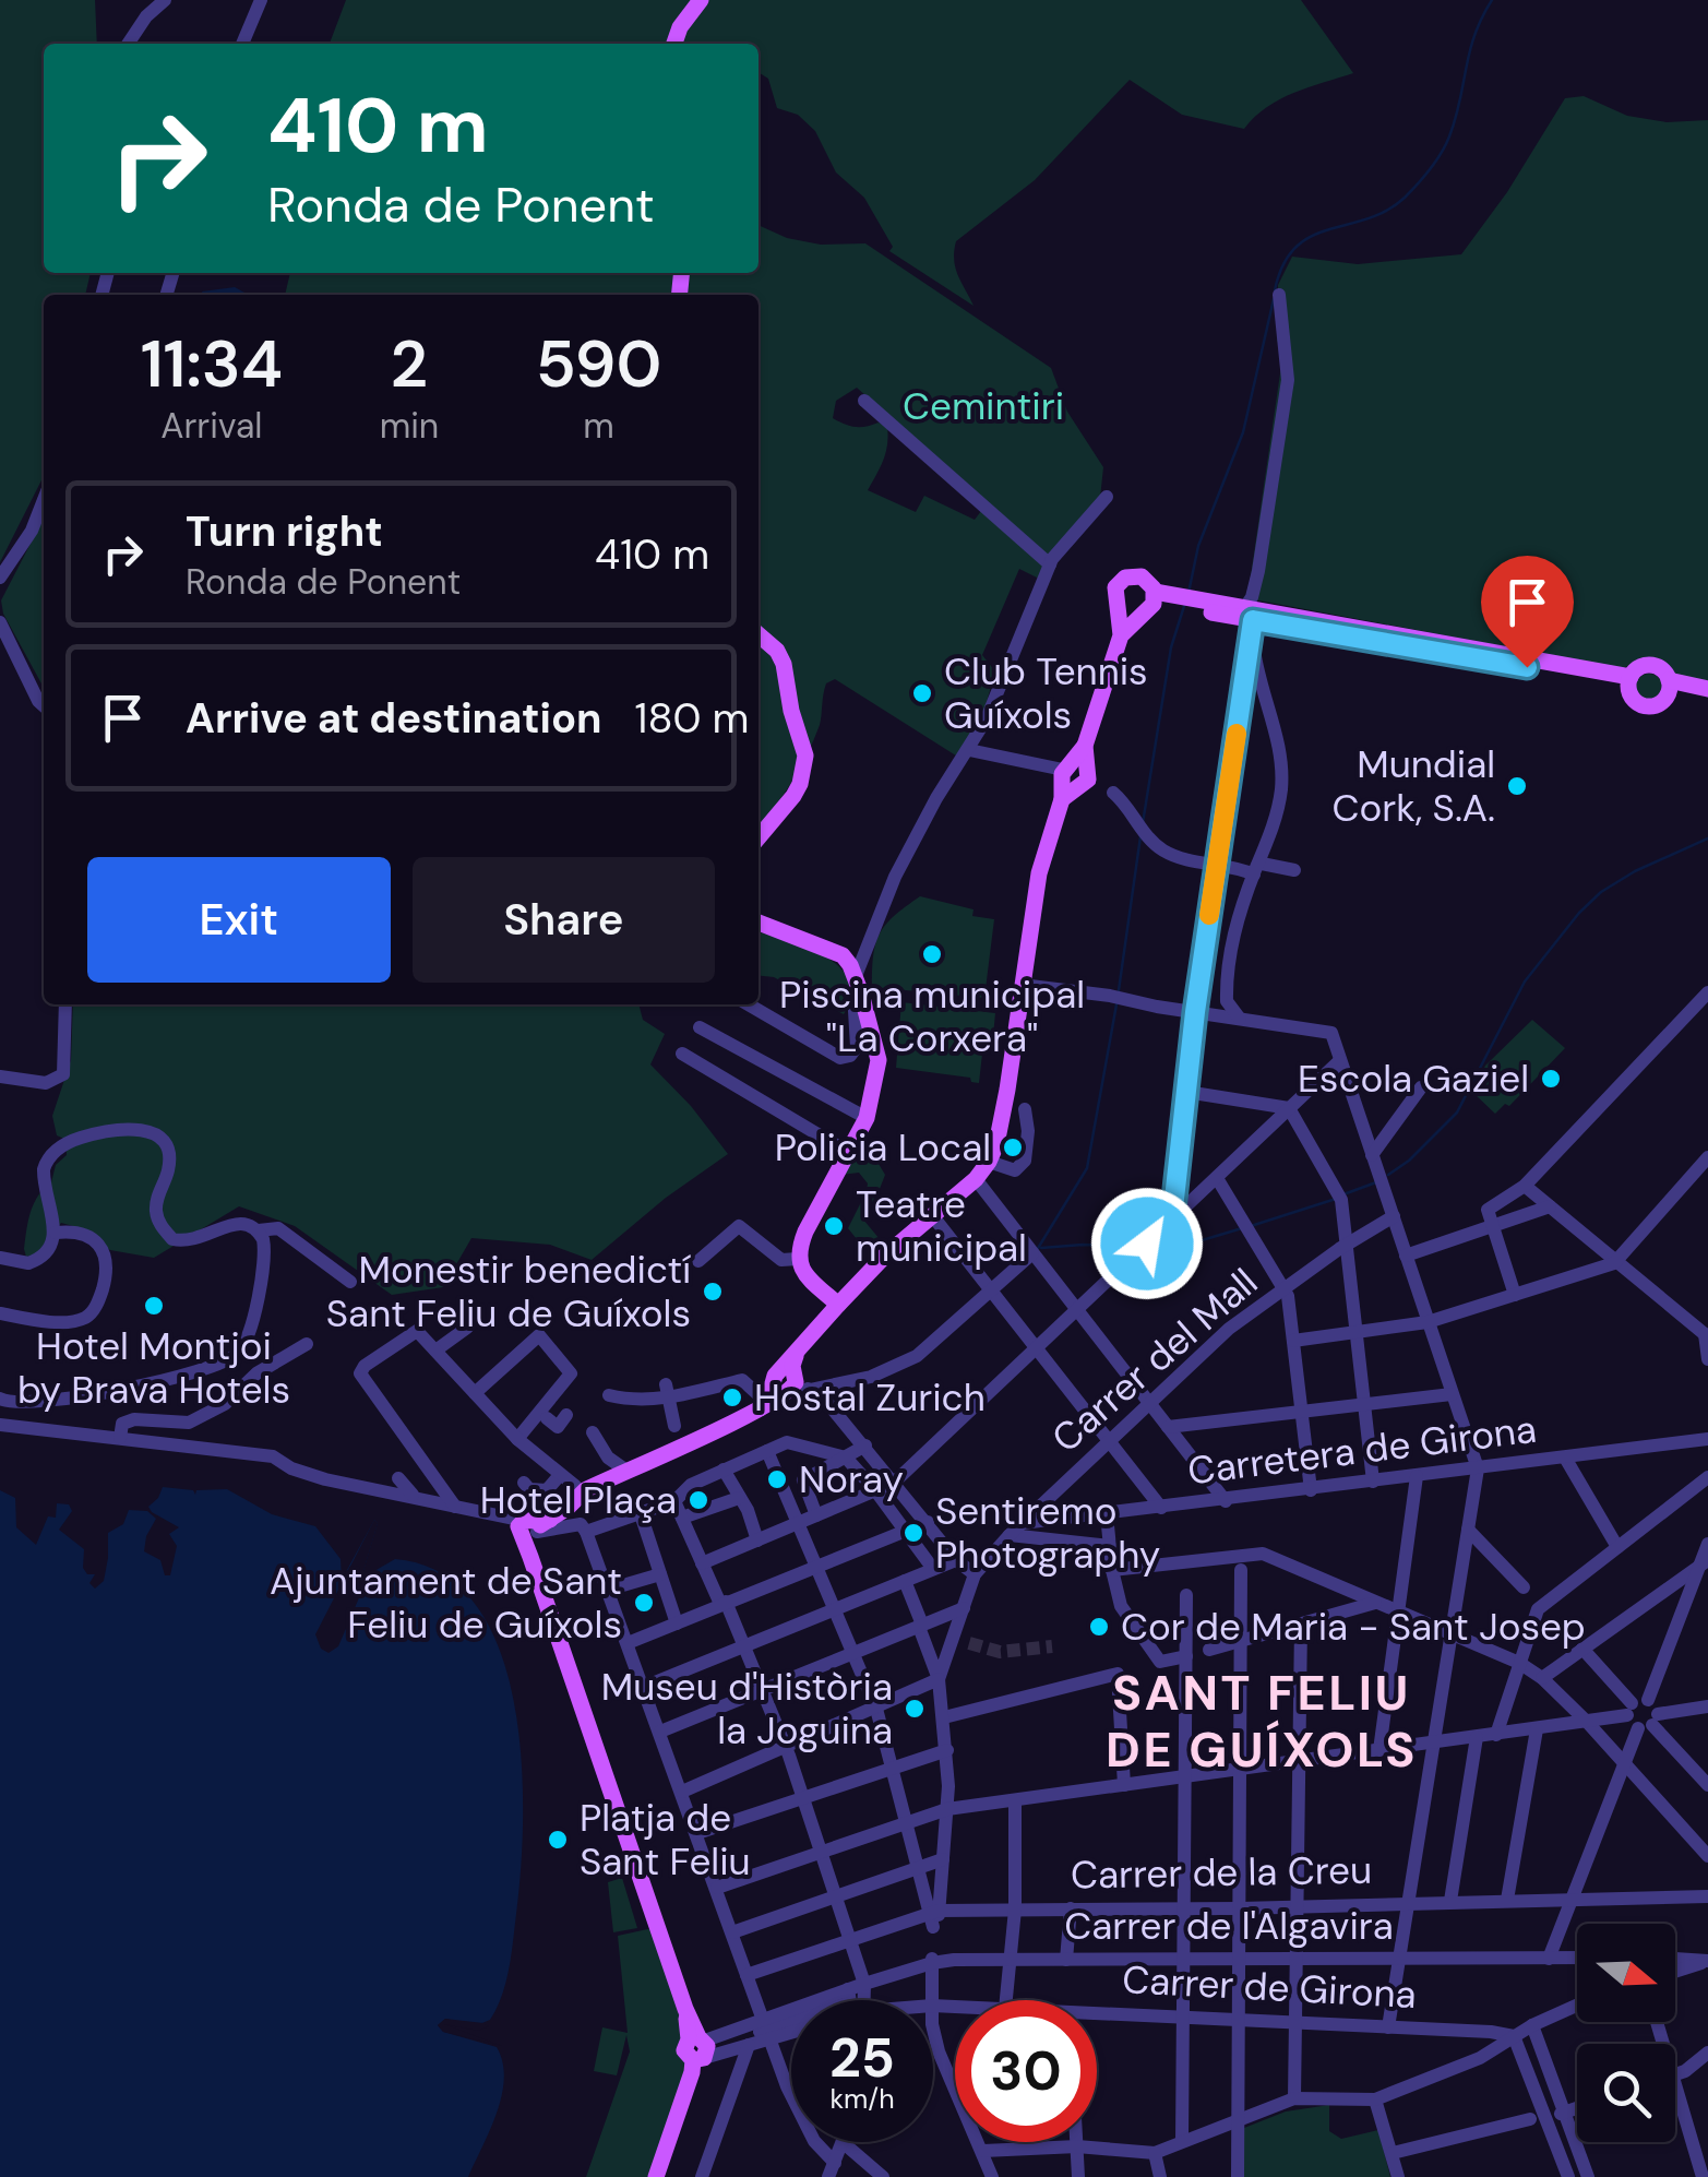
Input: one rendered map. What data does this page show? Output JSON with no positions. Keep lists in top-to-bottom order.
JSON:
{
  "streets": {
    "street": [
      "Carrer del Mall",
      "Carretera de Girona",
      "Carrer de la Creu",
      "Carrer de l'Algavira",
      "Carrer de Girona"
    ]
  },
  "crossings": [
    ["Carrer del Mall", "Carretera de Girona"]
  ],
  "districts": ["SANT FELIU DE GUÍXOLS"],
  "parks": ["Cemintiri"],
  "places": [
    "Club Tennis Guíxols",
    "Mundial Cork, S.A.",
    "Piscina municipal \"La Corxera\"",
    "Escola Gaziel",
    "Policia Local",
    "Teatre municipal",
    "Monestir benedictí Sant Feliu de Guíxols",
    "Hotel Montjoi by Brava Hotels",
    "Hostal Zurich",
    "Noray",
    "Hotel Plaça",
    "Sentiremo Photography",
    "Ajuntament de Sant Feliu de Guíxols",
    "Cor de Maria - Sant Josep",
    "Museu d'Història la Joguina",
    "Platja de Sant Feliu"
  ],
  "north": "right",
  "page": {
    "turn": ["410 m", "Ronda de Ponent"],
    "eta": [
      "11:34",
      "Arrival",
      "2",
      "min",
      "590",
      "m"
    ],
    "list": [
      {
        "name": "Turn right",
        "note": "Ronda de Ponent",
        "value": "410 m"
      },
      {
        "name": "Arrive at destination",
        "value": "180 m"
      }
    ],
    "buttons": ["Exit", "Share"],
    "speed": "25 km/h",
    "limit": "30"
  }
}
